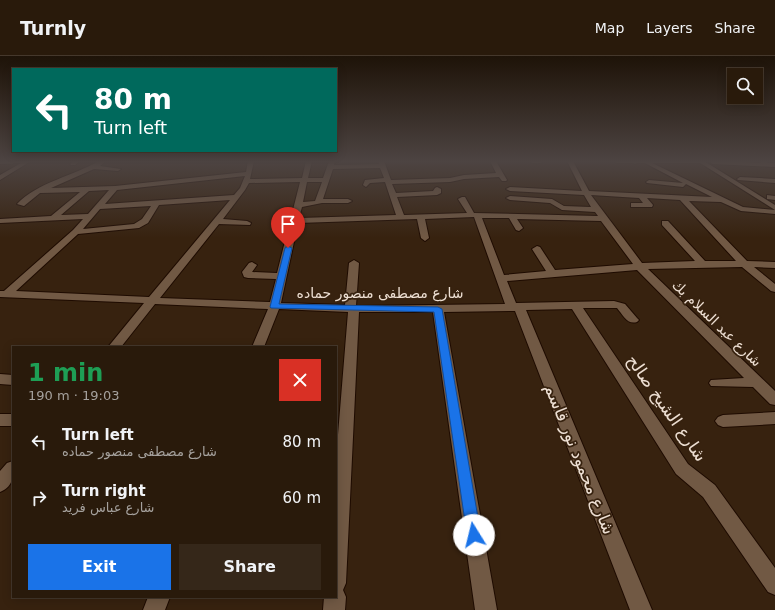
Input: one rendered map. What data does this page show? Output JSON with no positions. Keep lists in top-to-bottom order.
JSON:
{
  "streets": {
    "street": [
      "شارع مصطفى منصور حماده",
      "شارع عبد السلام بك",
      "شارع الشيخ صالح",
      "شارع محمود نور قاسم"
    ]
  },
  "crossings": [
    ["شارع مصطفى منصور حماده", "شارع الشيخ صالح"],
    ["شارع مصطفى منصور حماده", "شارع محمود نور قاسم"]
  ],
  "page": {
    "header": "Turnly",
    "nav": ["Map", "Layers", "Share"],
    "turn": ["80 m", "Turn left"],
    "heading": ["1 min", "190 m · 19:03"],
    "list": [
      {
        "name": "Turn left",
        "note": "شارع مصطفى منصور حماده",
        "value": "80 m"
      },
      {
        "name": "Turn right",
        "note": "شارع عباس فريد",
        "value": "60 m"
      }
    ],
    "buttons": ["Exit", "Share"]
  }
}
